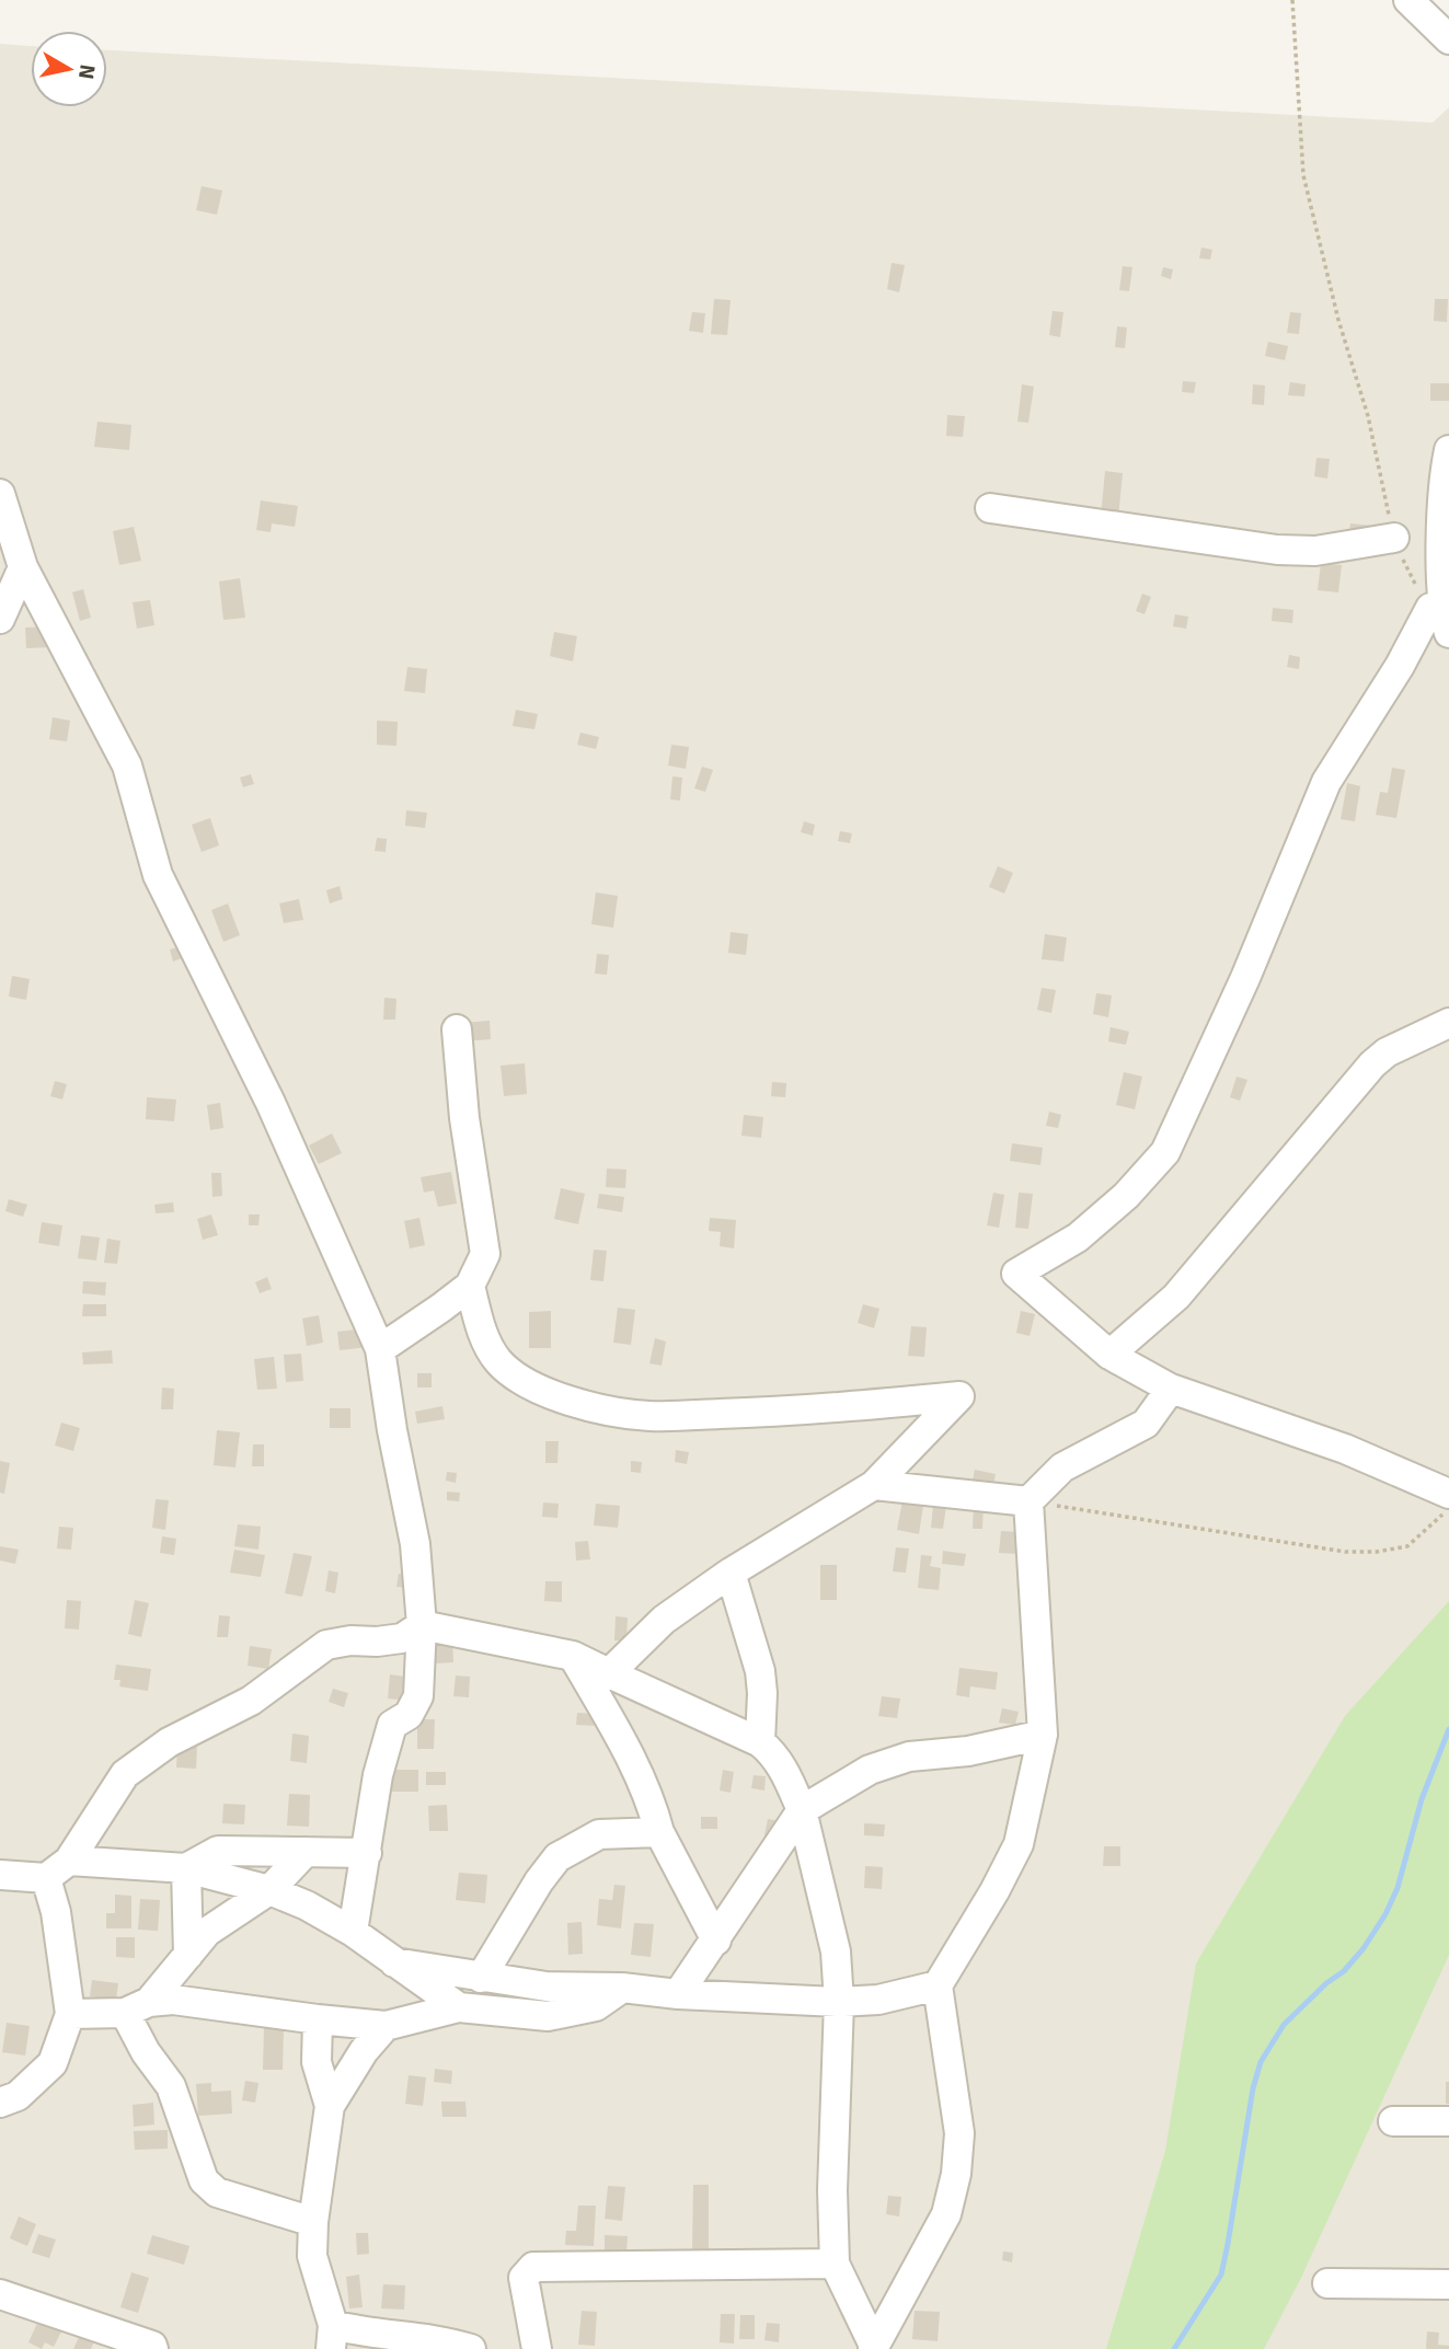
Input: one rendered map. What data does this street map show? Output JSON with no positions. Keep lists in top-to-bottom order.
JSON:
{
  "north": "right"
}
